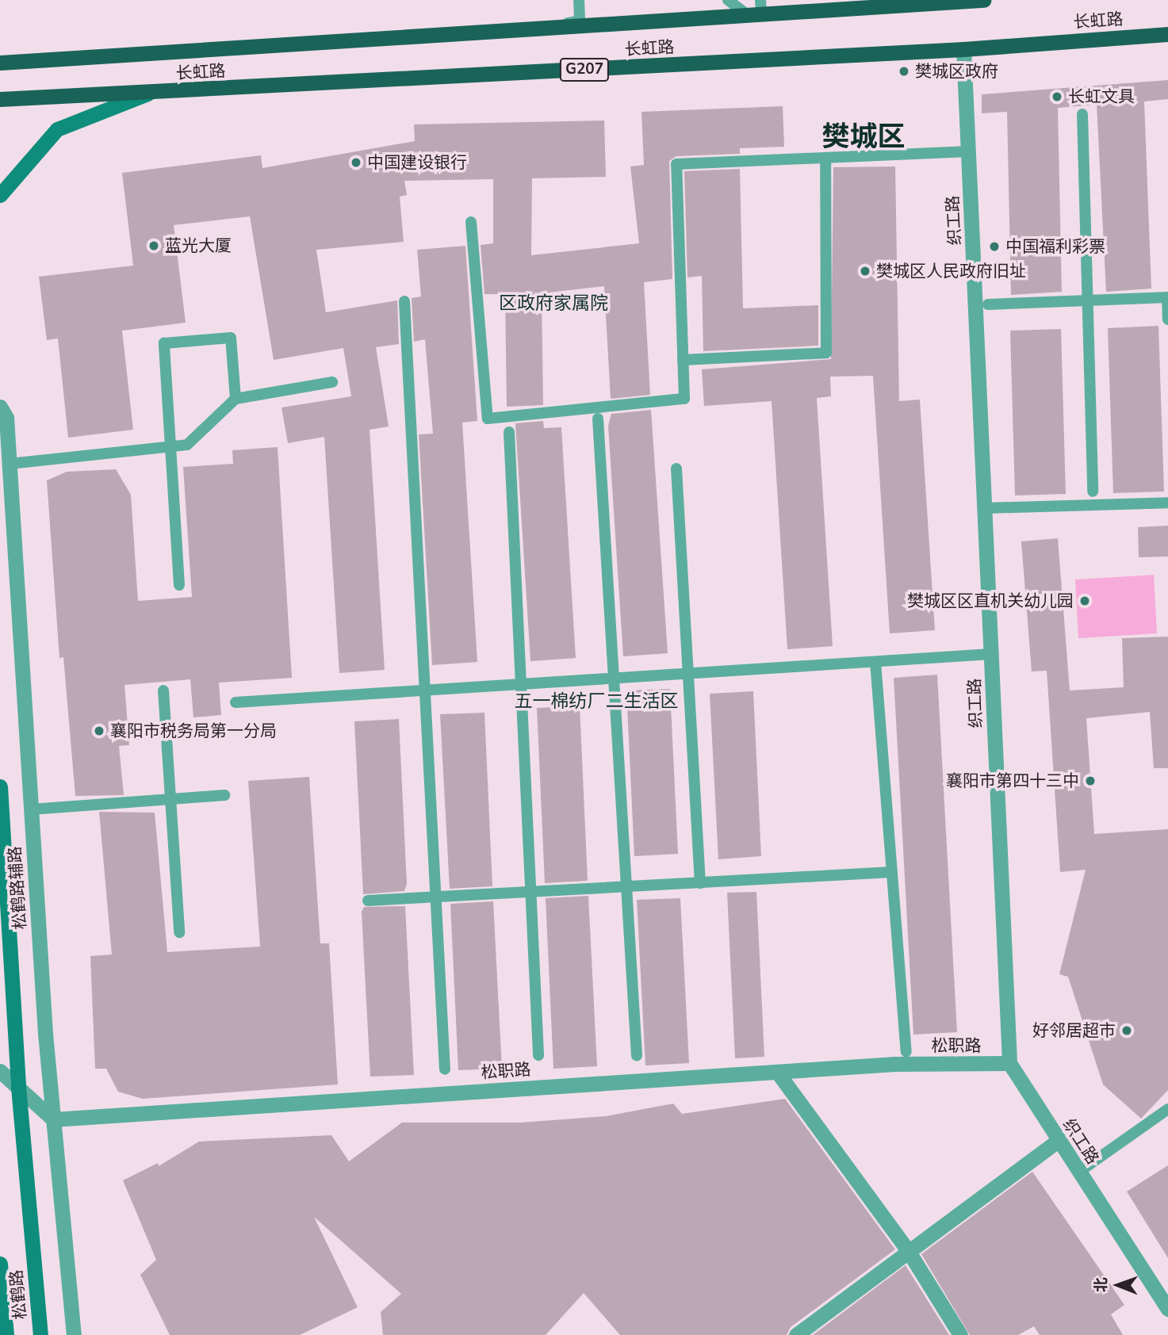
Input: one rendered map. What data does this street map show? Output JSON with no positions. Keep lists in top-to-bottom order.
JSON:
{
  "streets": {
    "highway": ["长虹路", "G207"],
    "main road": ["松鹤路"],
    "street": ["织工路", "松鹤路辅路", "松职路"]
  },
  "crossings": [
    ["长虹路", "织工路"],
    ["织工路", "松职路"],
    ["松鹤路辅路", "松职路"]
  ],
  "districts": ["樊城区", "区政府家属院", "五一棉纺厂二生活区"],
  "places": [
    "樊城区政府",
    "长虹文具",
    "中国建设银行",
    "蓝光大厦",
    "中国福利彩票",
    "樊城区人民政府旧址",
    "樊城区区直机关幼儿园",
    "襄阳市税务局第一分局",
    "襄阳市第四十三中",
    "好邻居超市"
  ],
  "north": "left"
}
